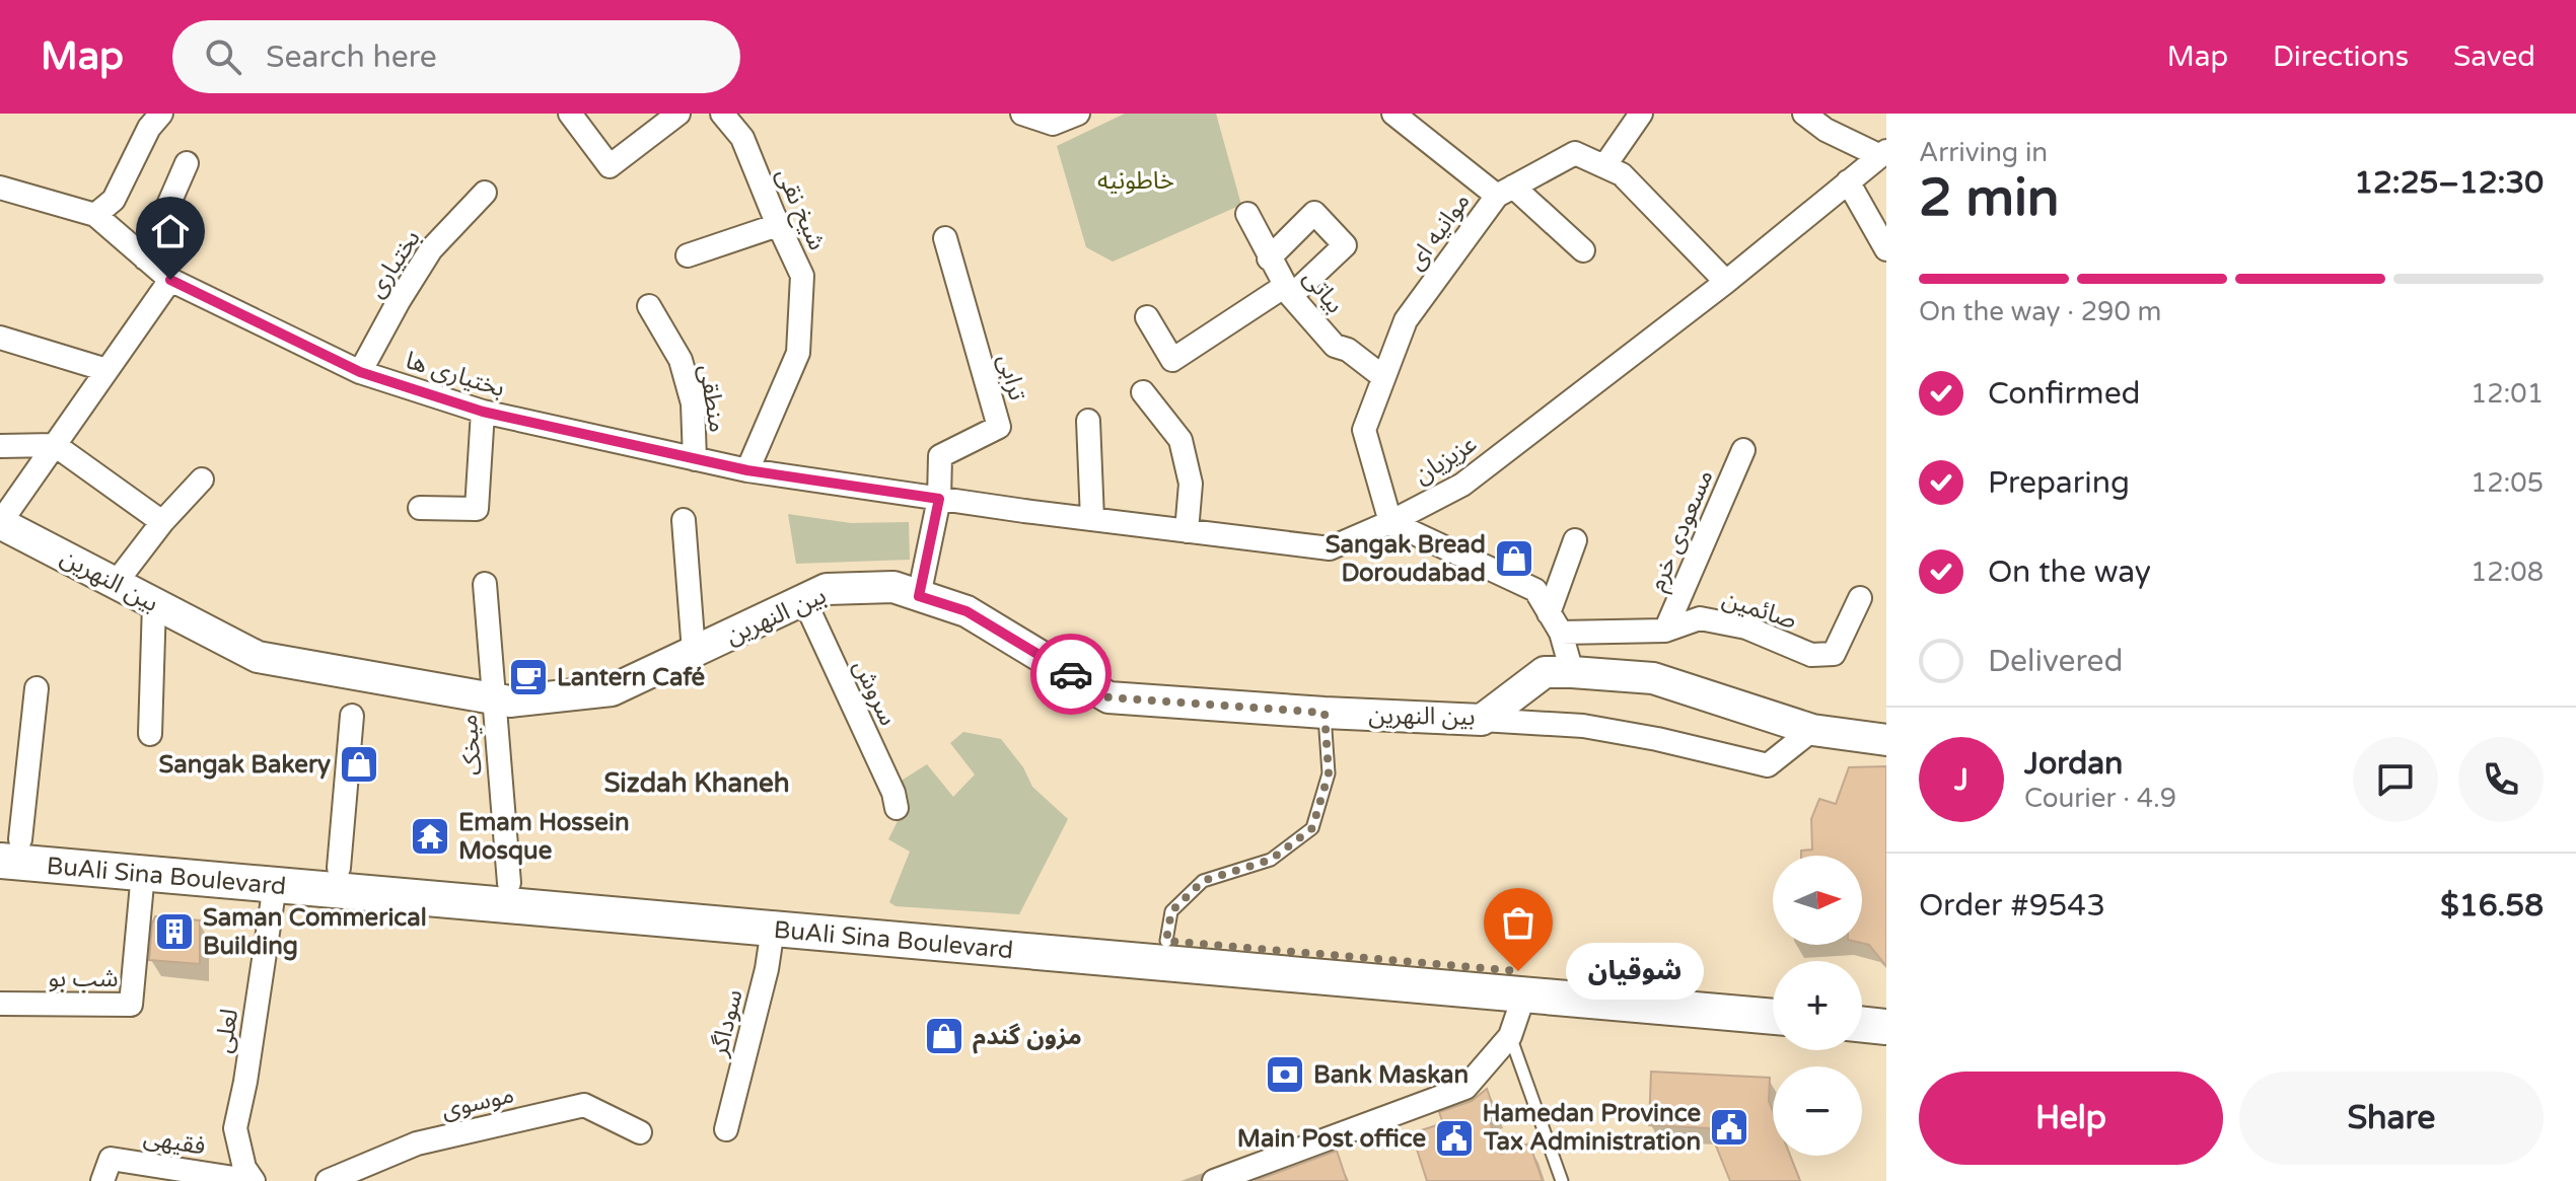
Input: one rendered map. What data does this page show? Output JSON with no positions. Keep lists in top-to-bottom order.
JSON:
{
  "streets": {
    "main road": ["BuAli Sina Boulevard"],
    "street": [
      "شیخ نقی",
      "موانیه ای",
      "بختیاری",
      "بیاتی",
      "بختیاری ها",
      "ترابی",
      "منطقی",
      "عزیزیان",
      "مسعودی خرم",
      "بین النهرین",
      "صائمین",
      "سروش",
      "میخک",
      "شب بو",
      "سوداگر",
      "لعلی",
      "موسوی",
      "فقیهی"
    ]
  },
  "crossings": [
    ["شیخ نقی", "بختیاری ها"],
    ["موانیه ای", "بیاتی"],
    ["موانیه ای", "عزیزیان"],
    ["بختیاری", "بختیاری ها"],
    ["بختیاری ها", "ترابی"],
    ["بختیاری ها", "منطقی"],
    ["بختیاری ها", "عزیزیان"],
    ["ترابی", "عزیزیان"],
    ["مسعودی خرم", "صائمین"],
    ["بین النهرین", "سروش"],
    ["بین النهرین", "میخک"],
    ["میخک", "BuAli Sina Boulevard"],
    ["BuAli Sina Boulevard", "شب بو"],
    ["BuAli Sina Boulevard", "سوداگر"],
    ["BuAli Sina Boulevard", "لعلی"],
    ["لعلی", "فقیهی"]
  ],
  "districts": ["Sizdah Khaneh"],
  "parks": ["خاطونیه"],
  "places": {
    "shop": ["Sangak Bread Doroudabad", "Sangak Bakery", "مزون گندم"],
    "cafe": ["Lantern Café"],
    "temple": ["Emam Hossein Mosque"],
    "building": ["Saman Commerical Building"],
    "other": ["شوقیان"],
    "bank": ["Bank Maskan"],
    "public building": ["Hamedan Province Tax Administration", "Main Post office"]
  },
  "north": "right",
  "page": {
    "header": "Map",
    "search": "Search here",
    "nav": ["Map", "Directions", "Saved"],
    "heading": ["2 min", "Arriving in", "12:25–12:30"],
    "panel": [
      "Jordan",
      "Courier · 4.9",
      "Order #9543",
      "$16.58"
    ],
    "bar": "On the way · 290 m",
    "list": [
      ["Confirmed", "12:01"],
      ["Preparing", "12:05"],
      ["On the way", "12:08"],
      "Delivered"
    ],
    "round": "J",
    "map_buttons": ["+", "−"],
    "bubble": "شوقیان",
    "buttons": ["Help", "Share"]
  }
}
